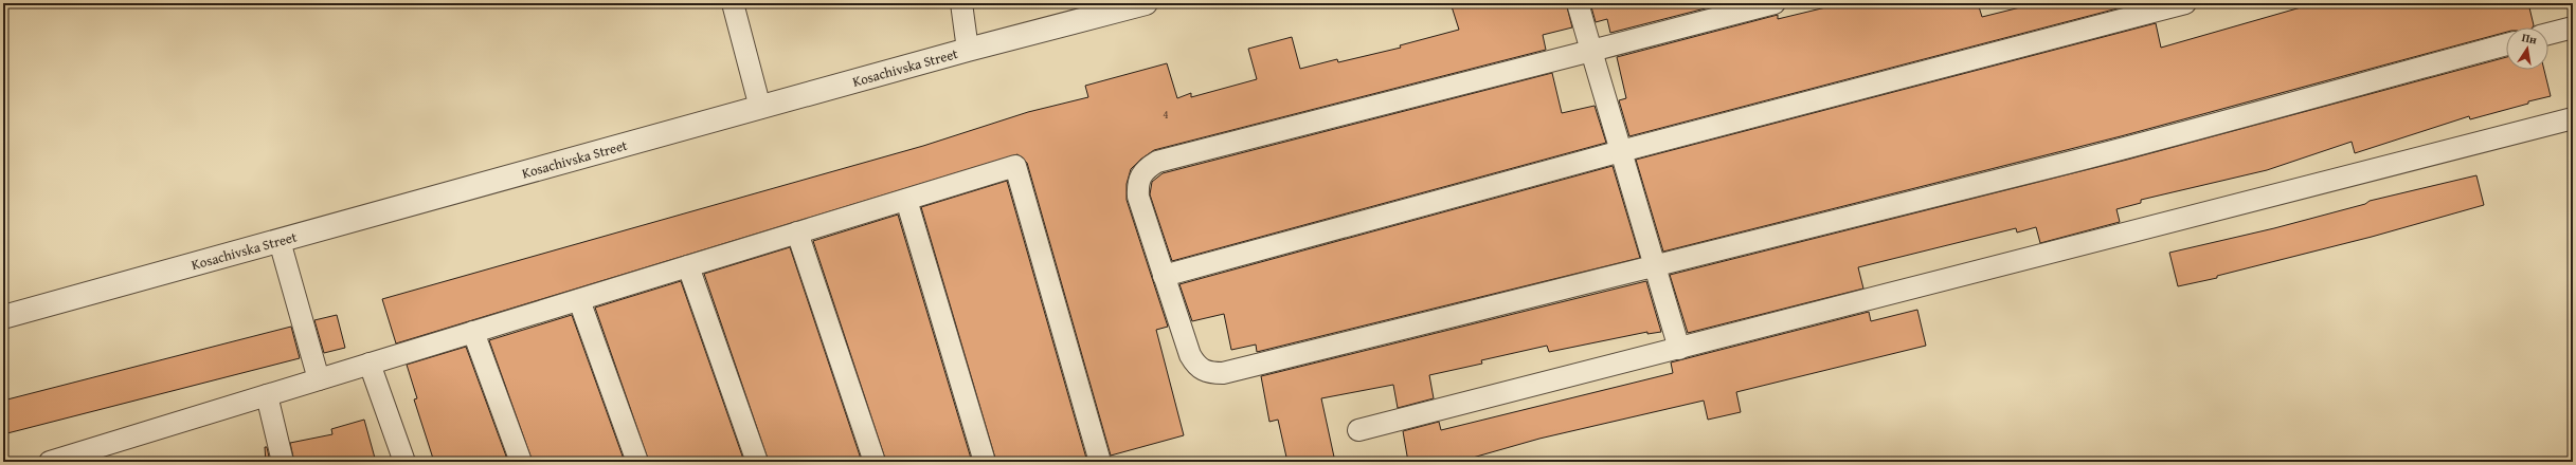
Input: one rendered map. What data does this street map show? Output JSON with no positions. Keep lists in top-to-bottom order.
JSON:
{
  "streets": {
    "street": ["Kosachivska Street"]
  },
  "house_numbers": ["4"],
  "north": "top"
}
